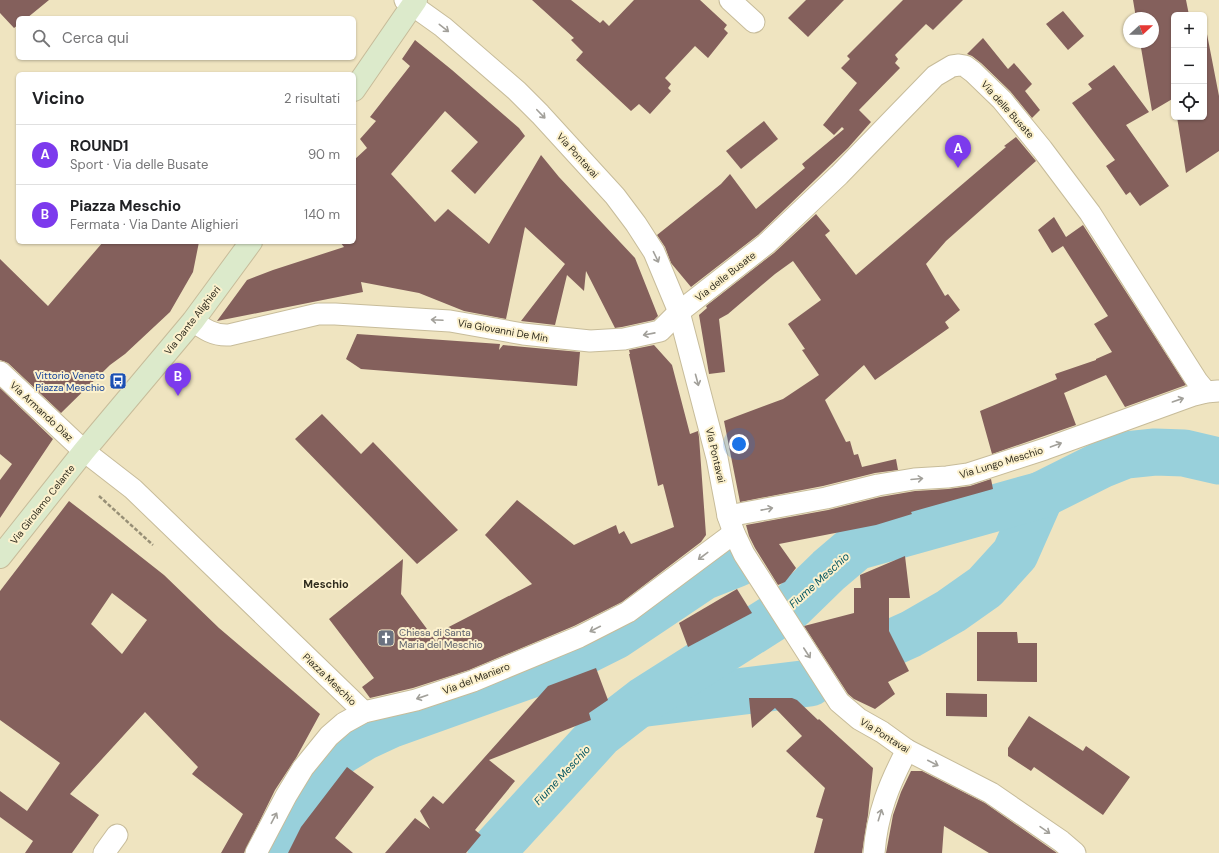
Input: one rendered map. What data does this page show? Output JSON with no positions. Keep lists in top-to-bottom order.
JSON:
{
  "streets": {
    "main road": ["Via Dante Alighieri", "Via Girolamo Celante"],
    "street": [
      "Via delle Busate",
      "Via Pontavai",
      "Via Giovanni De Min",
      "Via Armando Diaz",
      "Via Lungo Meschio",
      "Via del Maniero",
      "Piazza Meschio"
    ]
  },
  "crossings": [
    ["Via delle Busate", "Via Pontavai"],
    ["Via delle Busate", "Via Giovanni De Min"],
    ["Via delle Busate", "Via Lungo Meschio"],
    ["Via Pontavai", "Via Giovanni De Min"],
    ["Via Pontavai", "Via Lungo Meschio"],
    ["Via Pontavai", "Via del Maniero"],
    ["Via Dante Alighieri", "Via Giovanni De Min"],
    ["Via Dante Alighieri", "Via Armando Diaz"],
    ["Via Dante Alighieri", "Via Girolamo Celante"],
    ["Via Dante Alighieri", "Piazza Meschio"],
    ["Via Armando Diaz", "Via Girolamo Celante"],
    ["Via Armando Diaz", "Piazza Meschio"],
    ["Via Lungo Meschio", "Via del Maniero"],
    ["Via Girolamo Celante", "Piazza Meschio"],
    ["Via del Maniero", "Piazza Meschio"]
  ],
  "one_way": ["Via Pontavai", "Via Giovanni De Min", "Via Lungo Meschio"],
  "districts": ["Meschio"],
  "water": ["Fiume Meschio"],
  "places": {
    "bus stop": ["Vittorio Veneto Piazza Meschio"],
    "church": ["Chiesa di Santa Maria del Meschio"]
  },
  "north": "right",
  "page": {
    "map_buttons": ["+", "−"],
    "search": "Cerca qui",
    "heading": ["Vicino", "2 risultati"],
    "list": [
      {
        "mark": "A",
        "name": "ROUND1",
        "note": "Sport · Via delle Busate",
        "value": "90 m"
      },
      {
        "mark": "B",
        "name": "Piazza Meschio",
        "note": "Fermata · Via Dante Alighieri",
        "value": "140 m"
      }
    ],
    "pins": ["A", "B"]
  }
}
